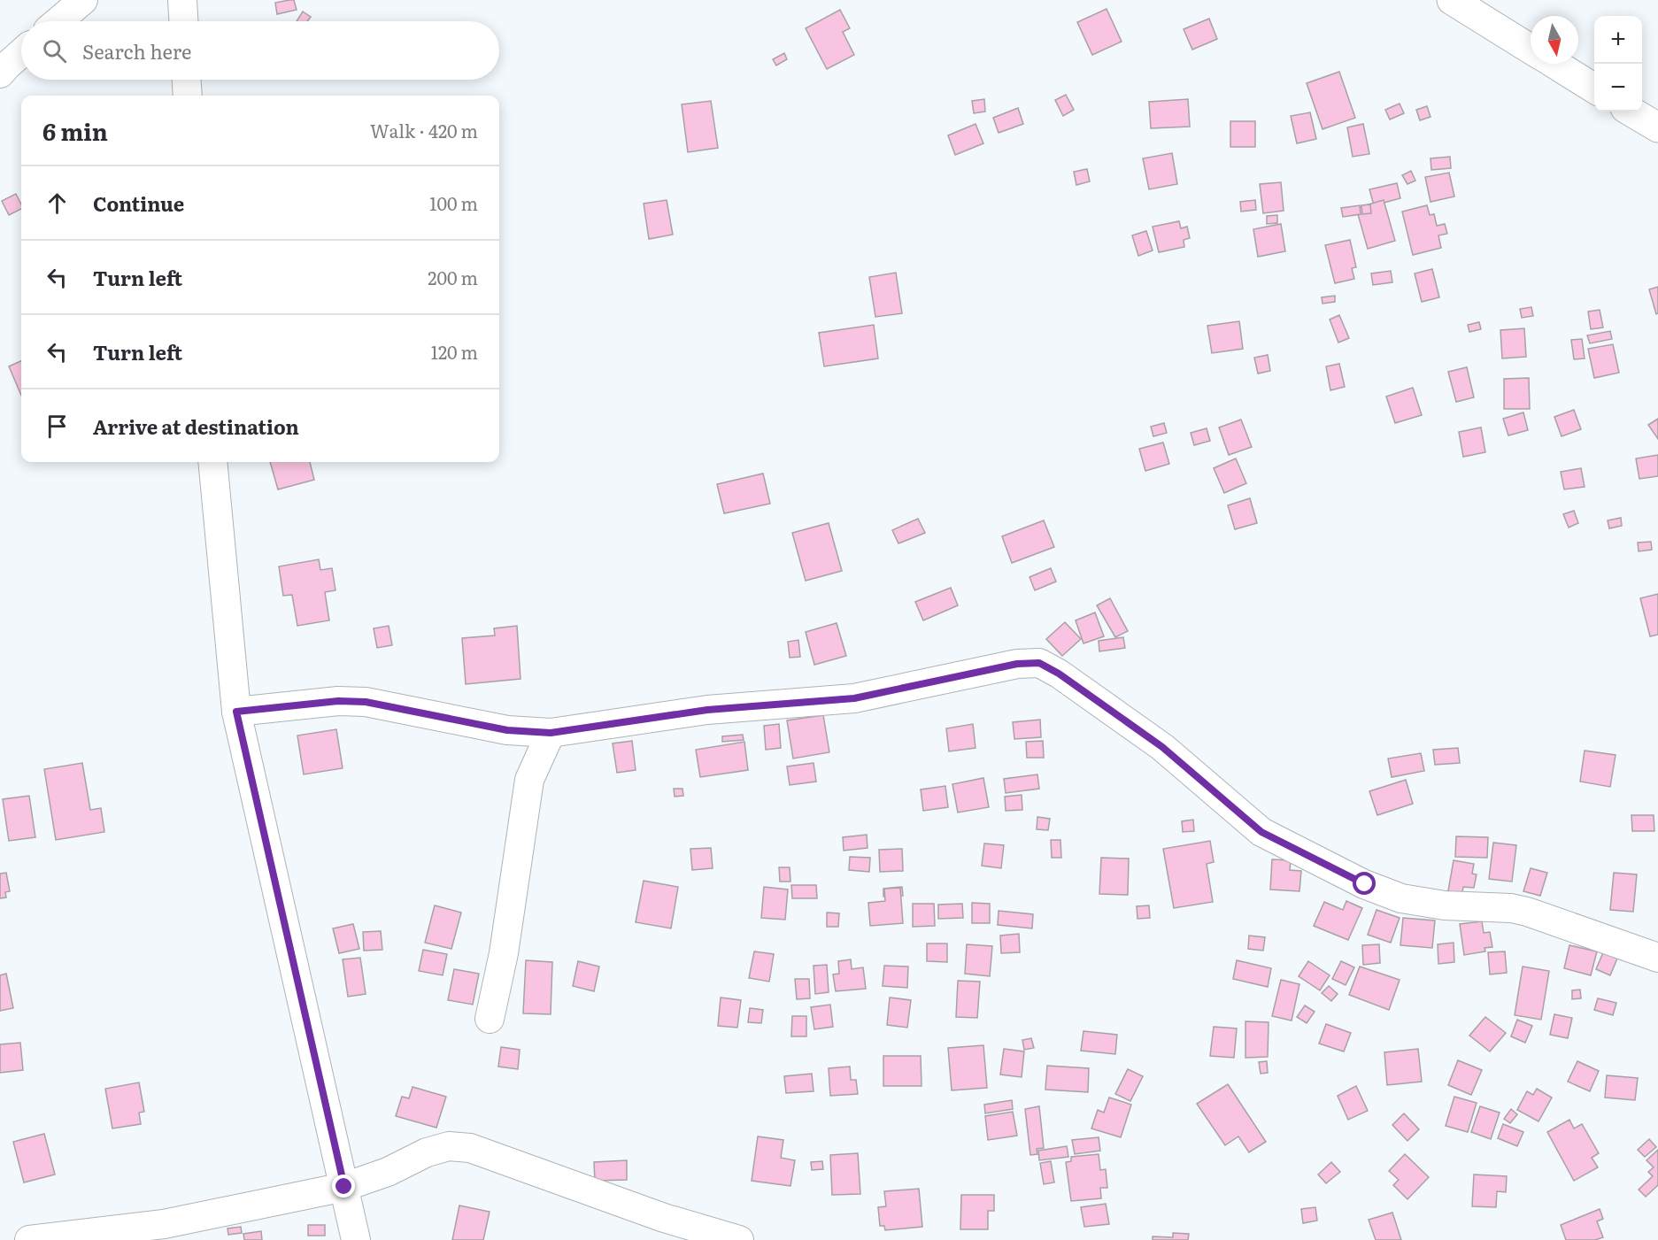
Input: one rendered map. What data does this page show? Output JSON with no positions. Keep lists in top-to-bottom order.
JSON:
{
  "north": "bottom",
  "page": {
    "map_buttons": ["+", "−"],
    "search": "Search here",
    "heading": ["6 min", "Walk · 420 m"],
    "list": [
      ["Continue", "100 m"],
      ["Turn left", "200 m"],
      ["Turn left", "120 m"],
      "Arrive at destination"
    ]
  }
}
